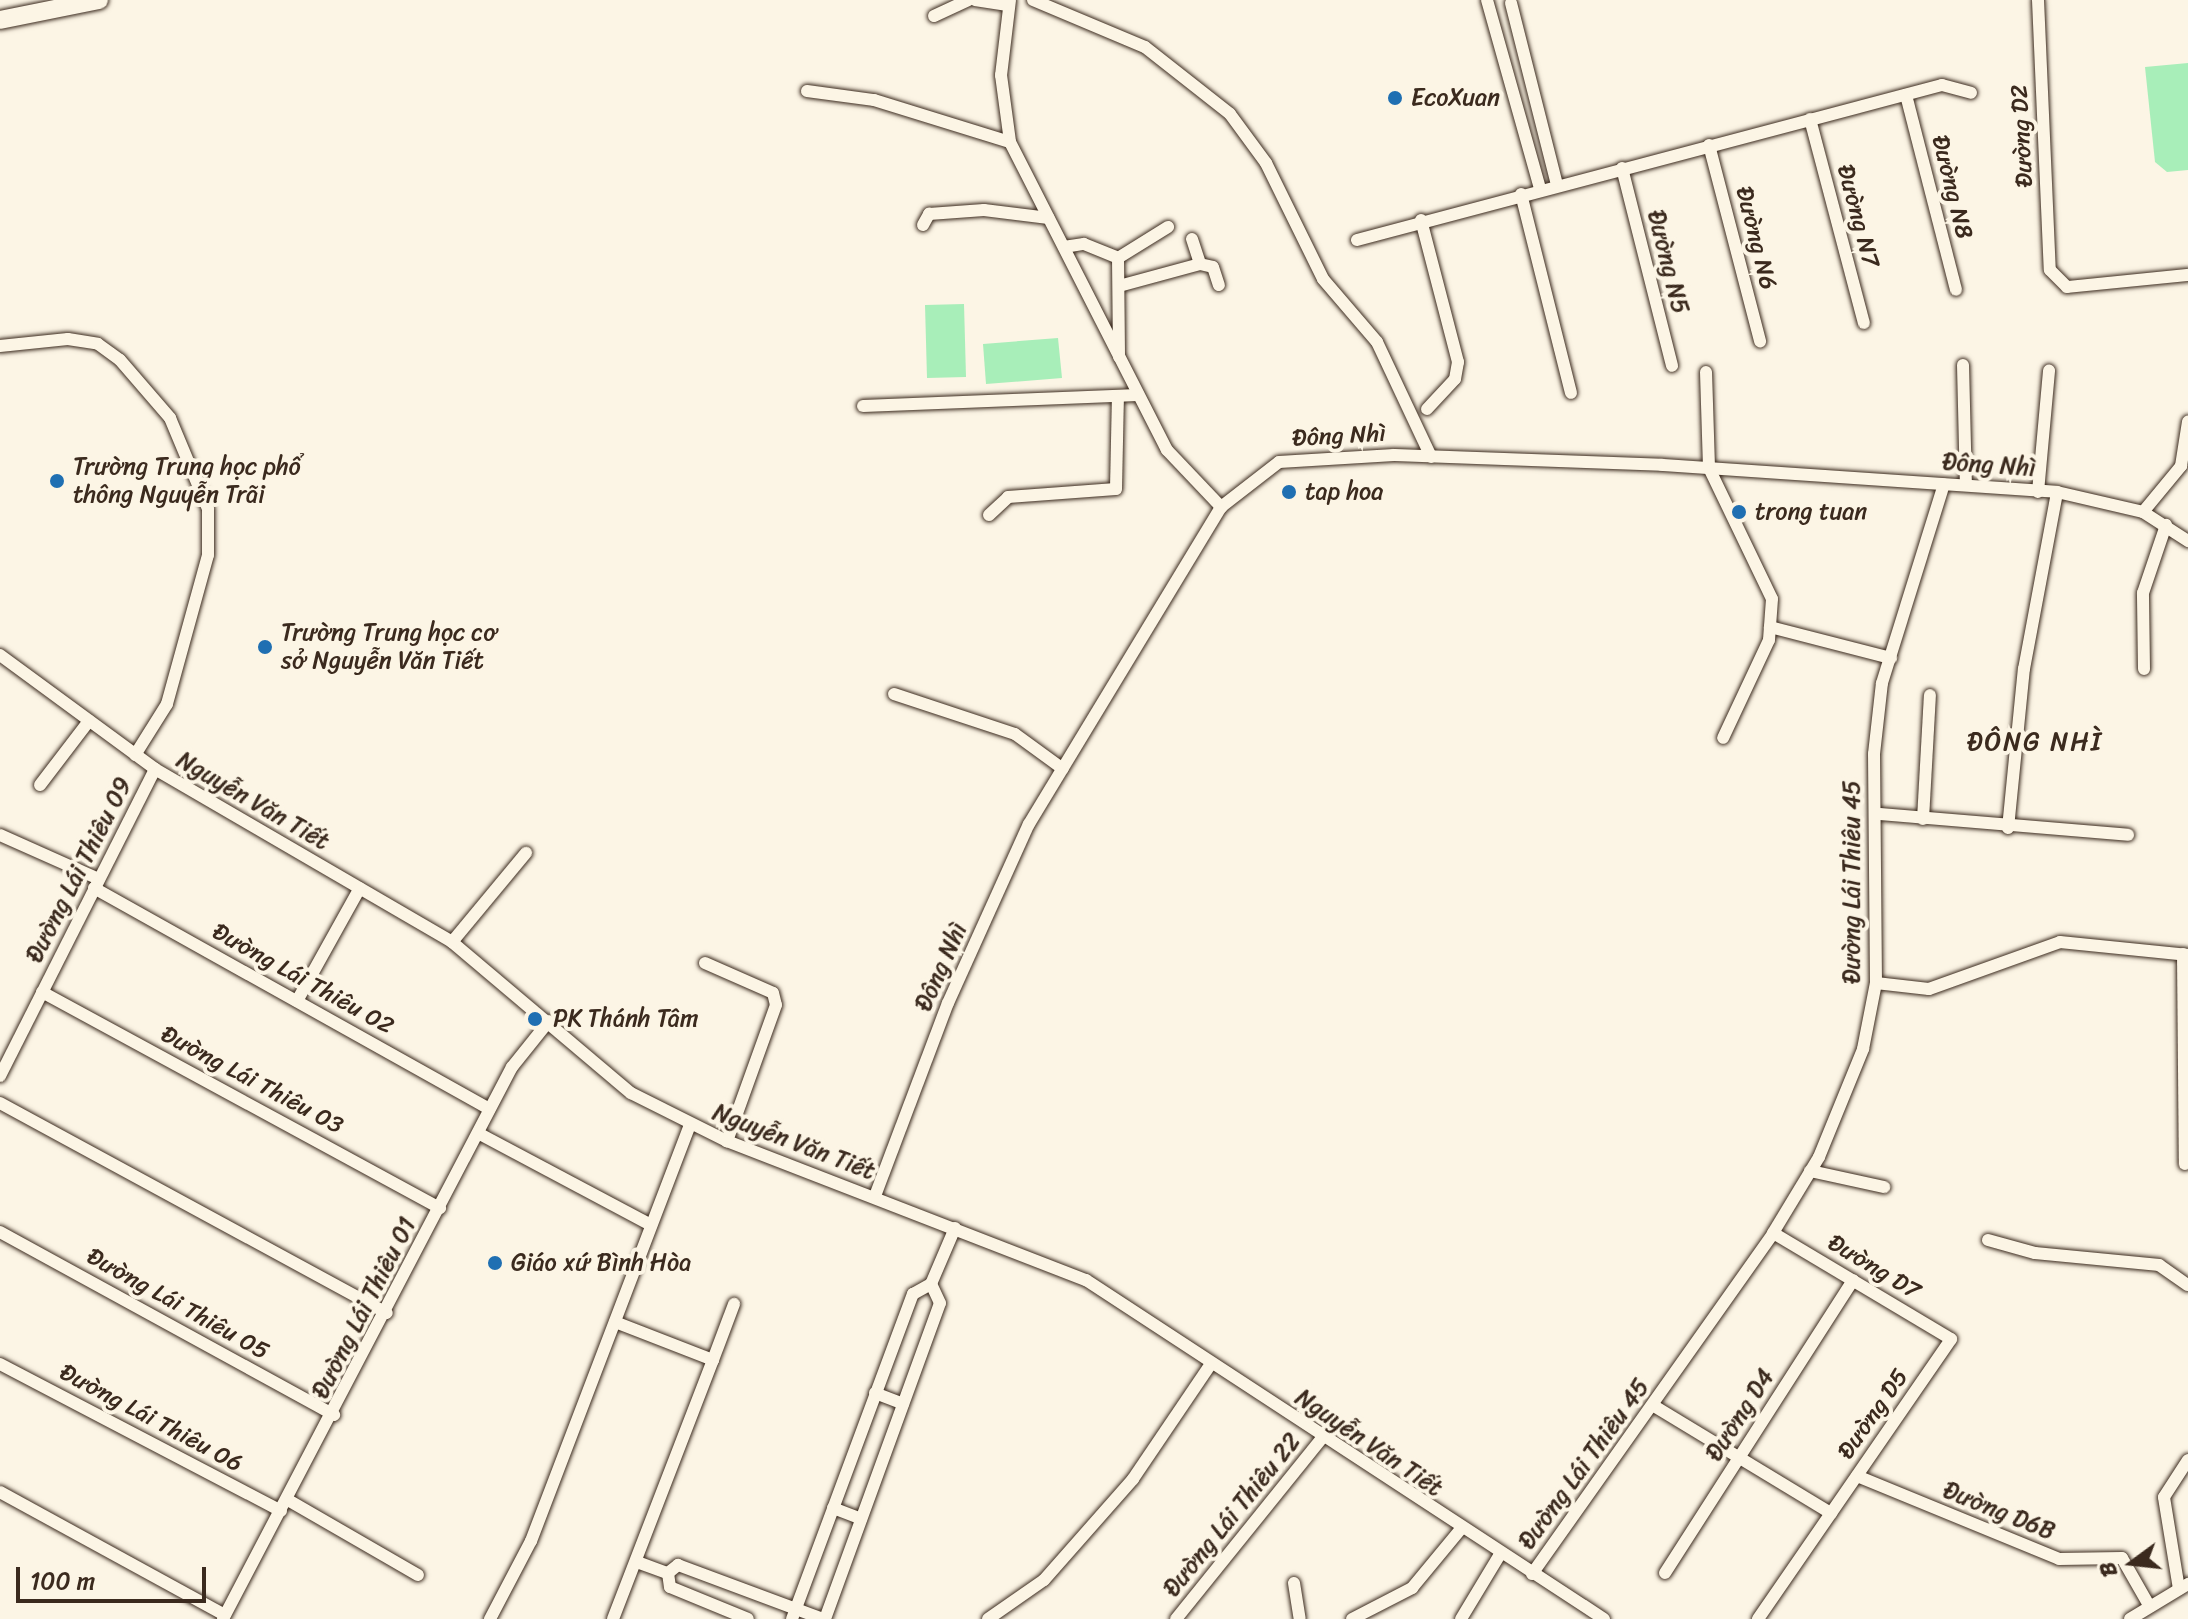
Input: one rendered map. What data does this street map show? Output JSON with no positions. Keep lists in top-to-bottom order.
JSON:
{
  "streets": {
    "street": [
      "Đường D2",
      "Đường N8",
      "Đường N7",
      "Đường N6",
      "Đường N5",
      "Đông Nhì",
      "Nguyễn Văn Tiết",
      "Đường Lái Thiêu 09",
      "Đường Lái Thiêu 45",
      "Đường Lái Thiêu 02",
      "Đường Lái Thiêu 03",
      "Đường D7",
      "Đường Lái Thiêu 05",
      "Đường Lái Thiêu 01",
      "Đường D5",
      "Đường D4",
      "Đường Lái Thiêu 06",
      "Đường D6B",
      "Đường Lái Thiêu 22"
    ]
  },
  "crossings": [
    ["Đông Nhì", "Nguyễn Văn Tiết"],
    ["Đông Nhì", "Đường Lái Thiêu 45"],
    ["Nguyễn Văn Tiết", "Đường Lái Thiêu 09"],
    ["Nguyễn Văn Tiết", "Đường Lái Thiêu 45"],
    ["Nguyễn Văn Tiết", "Đường Lái Thiêu 01"],
    ["Nguyễn Văn Tiết", "Đường Lái Thiêu 22"],
    ["Đường Lái Thiêu 09", "Đường Lái Thiêu 02"],
    ["Đường Lái Thiêu 09", "Đường Lái Thiêu 03"],
    ["Đường Lái Thiêu 45", "Đường D7"],
    ["Đường Lái Thiêu 02", "Đường Lái Thiêu 01"],
    ["Đường Lái Thiêu 03", "Đường Lái Thiêu 01"],
    ["Đường D7", "Đường D5"],
    ["Đường D7", "Đường D4"],
    ["Đường Lái Thiêu 05", "Đường Lái Thiêu 01"],
    ["Đường Lái Thiêu 01", "Đường Lái Thiêu 06"],
    ["Đường D5", "Đường D6B"]
  ],
  "districts": ["ĐÔNG NHÌ"],
  "places": [
    "EcoXuan",
    "Trường Trung học phổ thông Nguyễn Trãi",
    "tap hoa",
    "trong tuan",
    "Trường Trung học cơ sở Nguyễn Văn Tiết",
    "PK Thánh Tâm",
    "Giáo xứ Bình Hòa"
  ],
  "scale_bar": "100 m",
  "north": "left"
}
